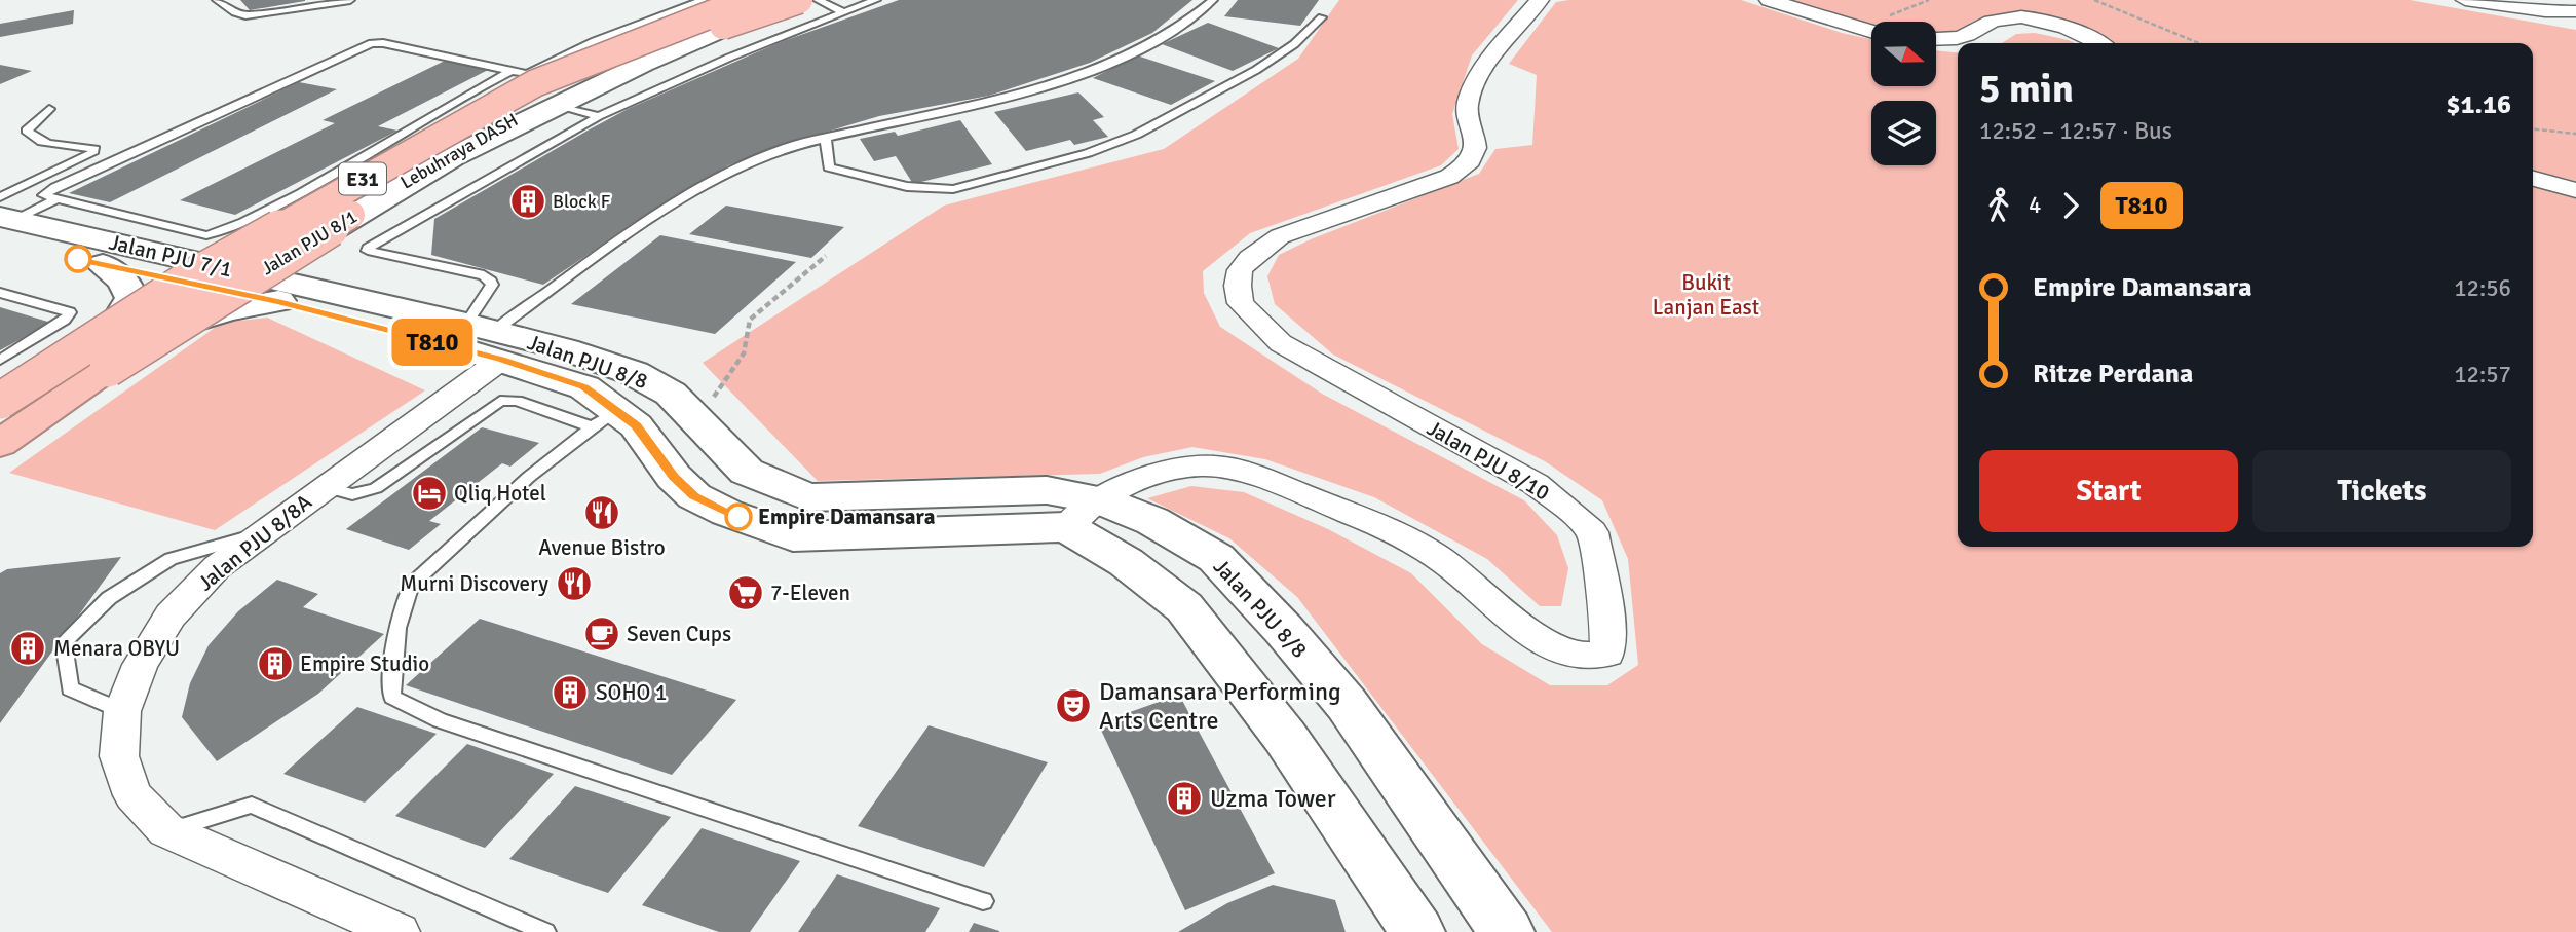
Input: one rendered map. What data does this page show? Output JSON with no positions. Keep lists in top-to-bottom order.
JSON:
{
  "streets": {
    "highway": ["Lebuhraya DASH", "E31"],
    "street": [
      "Jalan PJU 8/1",
      "Jalan PJU 7/1",
      "Jalan PJU 8/8",
      "Jalan PJU 8/10",
      "Jalan PJU 8/8A"
    ]
  },
  "crossings": [
    ["Lebuhraya DASH", "Jalan PJU 8/1"],
    ["Jalan PJU 8/1", "Jalan PJU 7/1"],
    ["Jalan PJU 8/1", "Jalan PJU 8/8"],
    ["Jalan PJU 7/1", "Jalan PJU 8/8"],
    ["Jalan PJU 8/8", "Jalan PJU 8/10"],
    ["Jalan PJU 8/8", "Jalan PJU 8/8A"]
  ],
  "parks": ["Bukit Lanjan East"],
  "places": {
    "building": [
      "Block F",
      "Menara OBYU",
      "Empire Studio",
      "SOHO 1",
      "Uzma Tower"
    ],
    "hotel": ["Qliq Hotel"],
    "restaurant": ["Avenue Bistro", "Murni Discovery"],
    "other": ["Empire Damansara"],
    "supermarket": ["7-Eleven"],
    "cafe": ["Seven Cups"],
    "theatre": ["Damansara Performing Arts Centre"]
  },
  "lines": ["bus line T810"],
  "north": "right",
  "page": {
    "on_map": "T810",
    "heading": ["5 min", "12:52 – 12:57 · Bus", "$1.16"],
    "legs": ["4", "T810"],
    "list": [
      {
        "name": "Empire Damansara",
        "value": "12:56"
      },
      {
        "name": "Ritze Perdana",
        "value": "12:57"
      }
    ],
    "buttons": ["Start", "Tickets"]
  }
}
